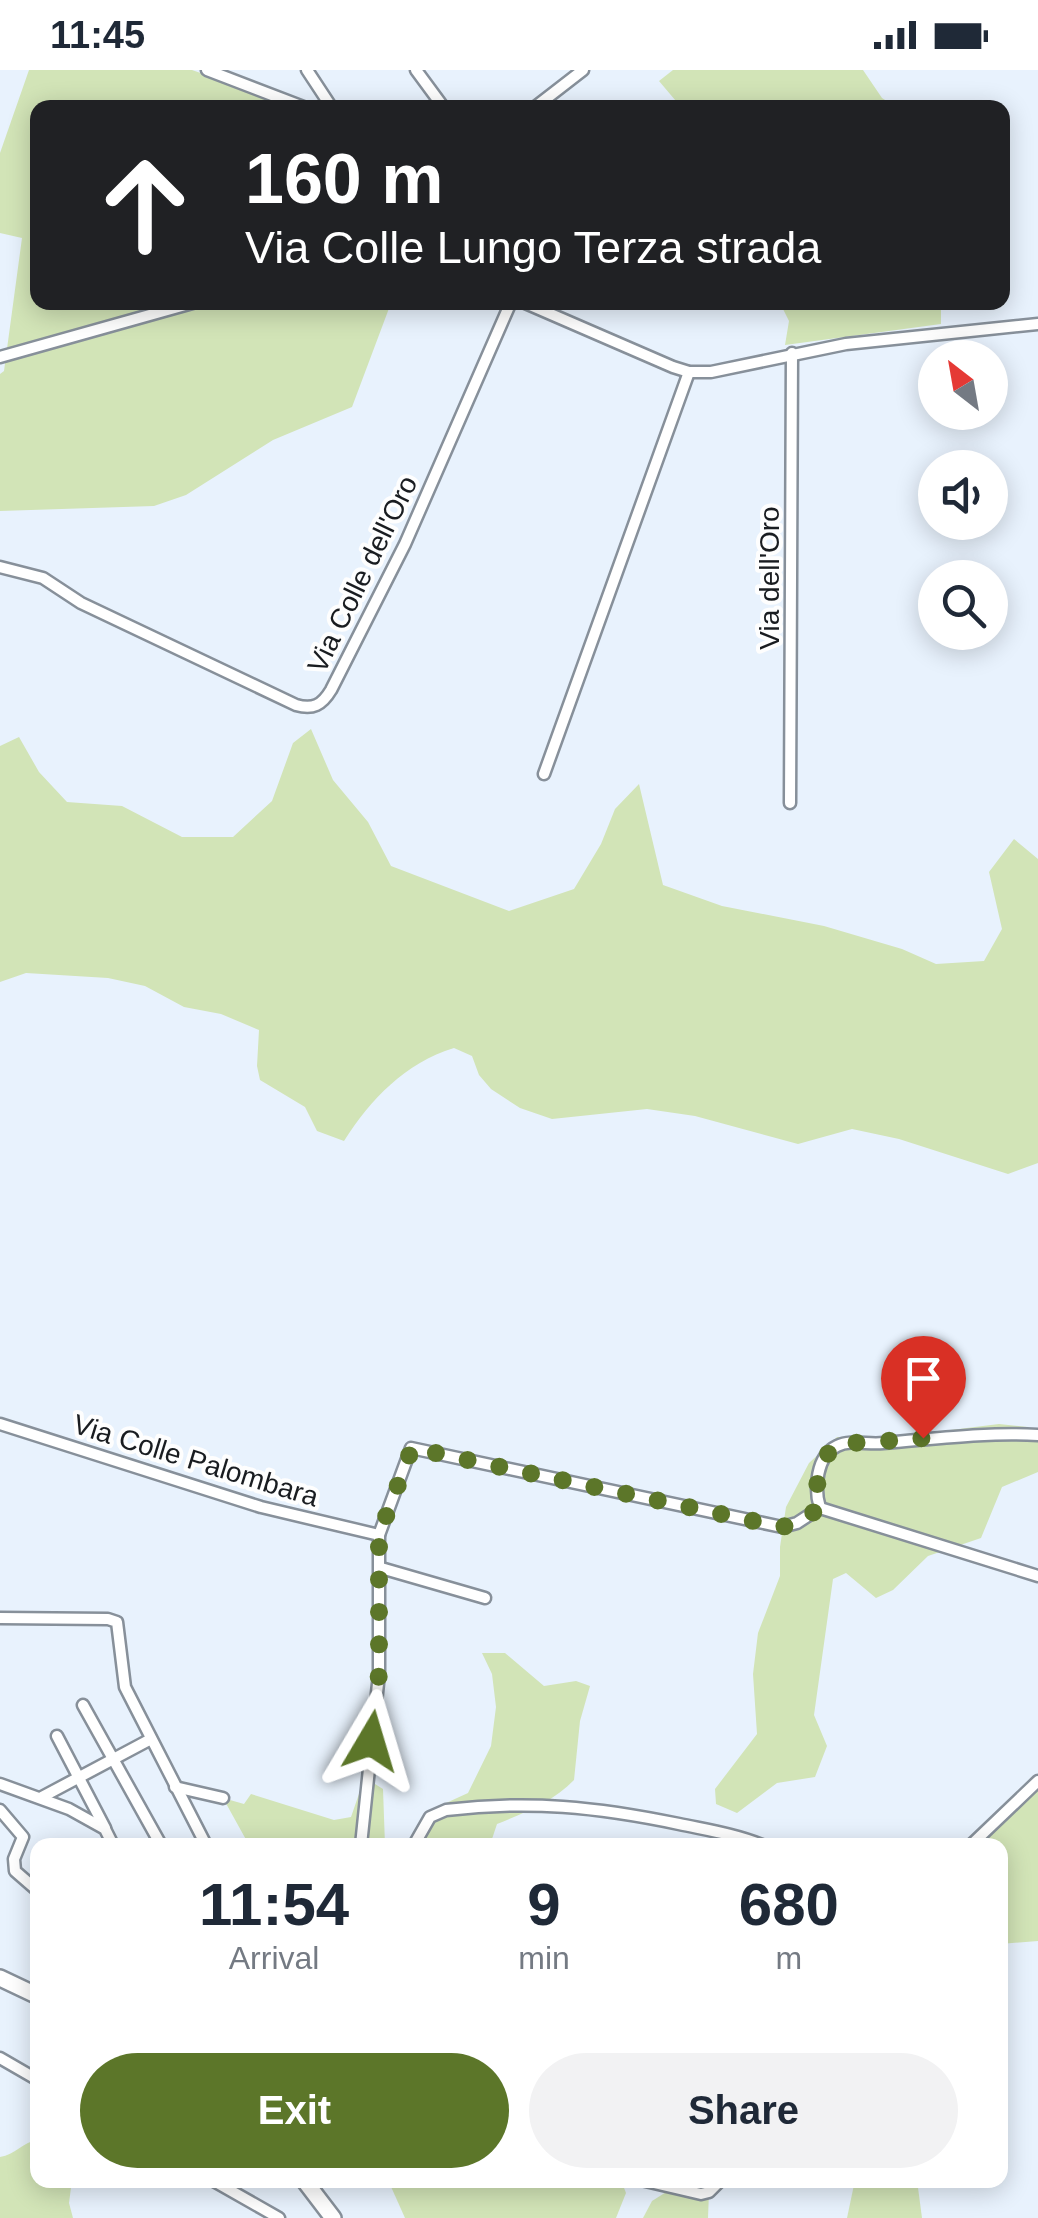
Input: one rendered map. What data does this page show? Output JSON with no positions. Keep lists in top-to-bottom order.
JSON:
{
  "streets": {
    "street": ["Via Colle dell'Oro", "Via dell'Oro", "Via Colle Palombara"]
  },
  "north": "top left",
  "page": {
    "status": "11:45",
    "turn": ["160 m", "Via Colle Lungo Terza strada"],
    "eta": [
      "11:54",
      "Arrival",
      "9",
      "min",
      "680",
      "m"
    ],
    "buttons": ["Exit", "Share"]
  }
}
